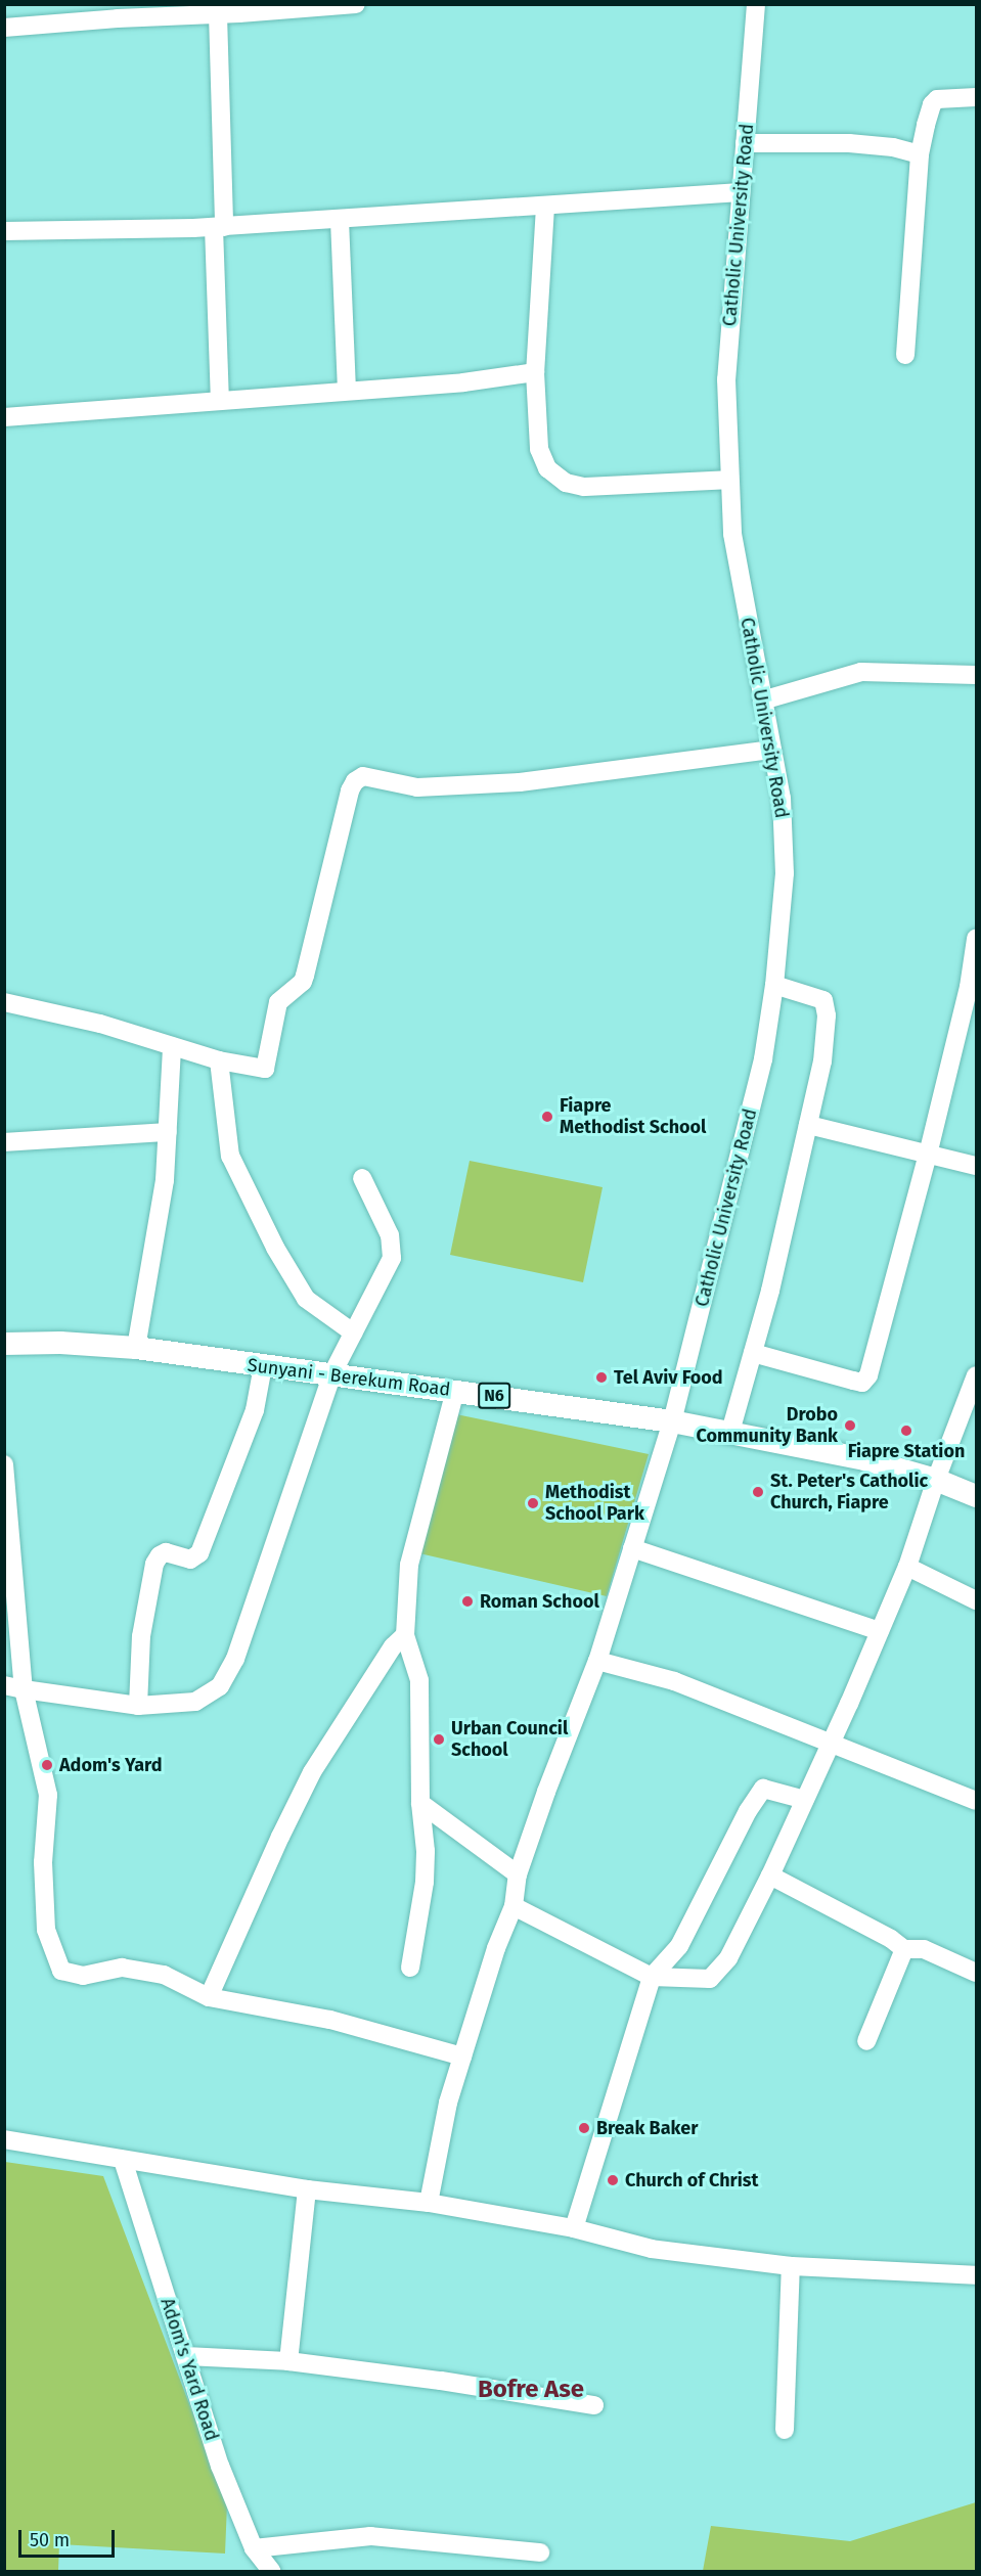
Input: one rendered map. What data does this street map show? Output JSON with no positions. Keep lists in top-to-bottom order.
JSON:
{
  "streets": {
    "main road": ["Sunyani - Berekum Road", "N6"],
    "street": ["Catholic University Road", "Adom's Yard Road"]
  },
  "crossings": [
    ["Catholic University Road", "Sunyani - Berekum Road"]
  ],
  "districts": ["Bofre Ase"],
  "places": [
    "Fiapre Methodist School",
    "Tel Aviv Food",
    "Drobo Community Bank",
    "Fiapre Station",
    "St. Peter's Catholic Church, Fiapre",
    "Methodist School Park",
    "Roman School",
    "Urban Council School",
    "Adom's Yard",
    "Break Baker",
    "Church of Christ"
  ],
  "scale_bar": "50 m"
}
